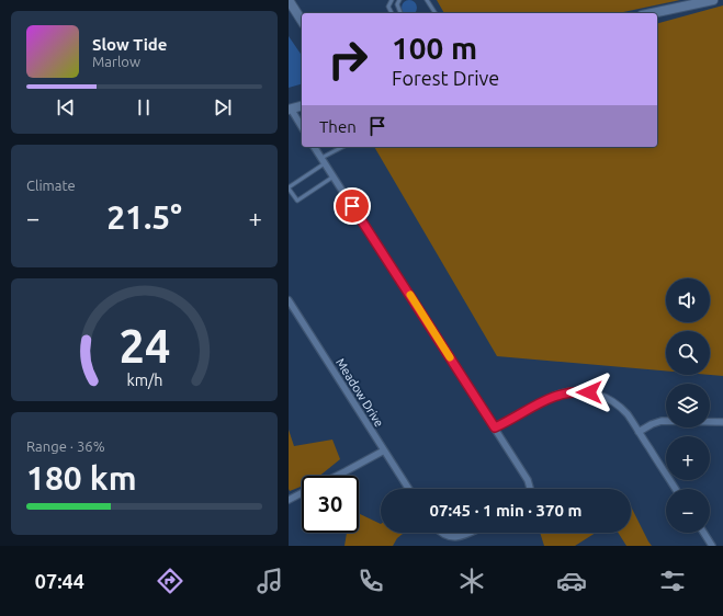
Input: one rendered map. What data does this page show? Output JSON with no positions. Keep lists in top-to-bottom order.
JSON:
{
  "streets": {
    "street": ["Meadow Drive"]
  },
  "page": {
    "turn": ["100 m", "Forest Drive"],
    "song": ["Slow Tide", "Marlow"],
    "then": "Then",
    "tile": [
      "Climate",
      ["Range · 36%", "180 km"]
    ],
    "heat": ["−", "21.5°", "+"],
    "map_buttons": ["+", "−"],
    "limit": "30",
    "trip": "07:45 · 1 min · 370 m",
    "tabs": "07:44",
    "gauge": ["24", "km/h"]
  }
}
